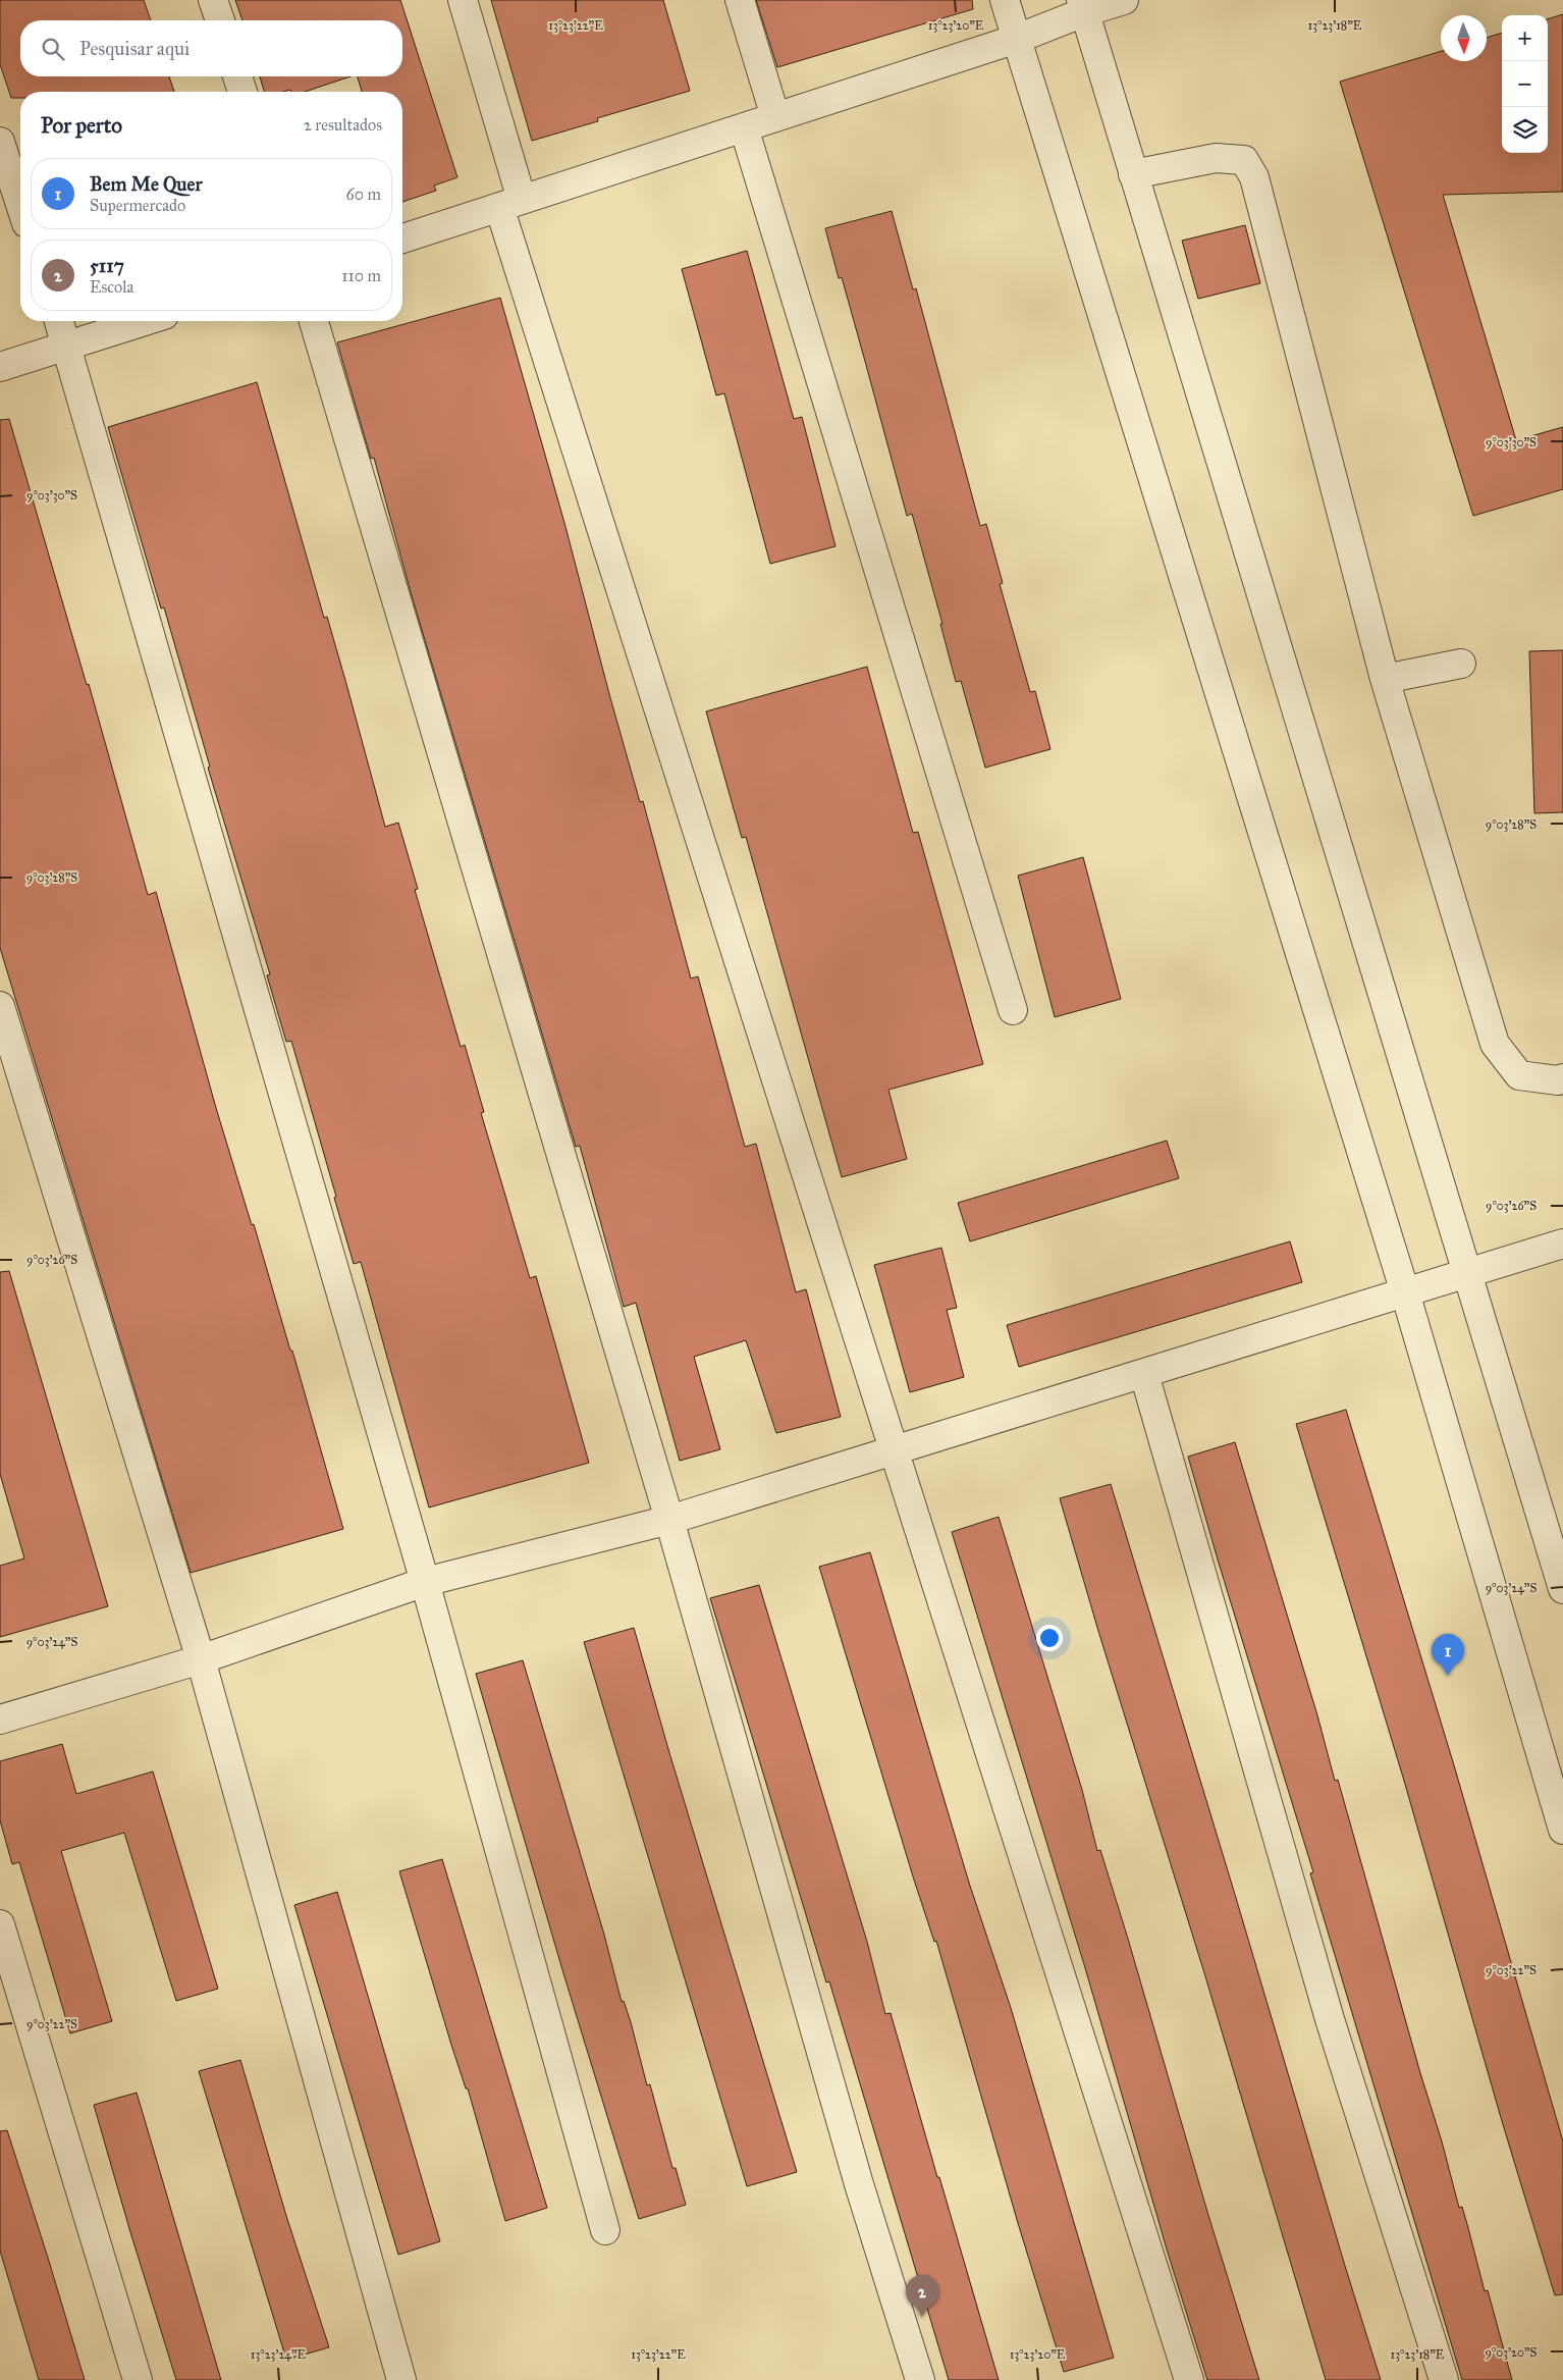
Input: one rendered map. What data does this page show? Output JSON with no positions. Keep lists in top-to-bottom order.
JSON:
{
  "north": "bottom",
  "page": {
    "map_buttons": ["+", "−"],
    "search": "Pesquisar aqui",
    "heading": ["Por perto", "2 resultados"],
    "list": [
      {
        "mark": "1",
        "name": "Bem Me Quer",
        "note": "Supermercado",
        "value": "60 m"
      },
      {
        "mark": "2",
        "name": "5117",
        "note": "Escola",
        "value": "110 m"
      }
    ],
    "pins": ["1", "2"]
  },
  "coordinates": [
    "13°23'22\"E",
    "13°23'20\"E",
    "13°23'18\"E",
    "9°03'30\"S",
    "9°03'28\"S",
    "9°03'26\"S",
    "9°03'24\"S",
    "9°03'22\"S",
    "9°03'20\"S",
    "13°23'24\"E"
  ]
}
